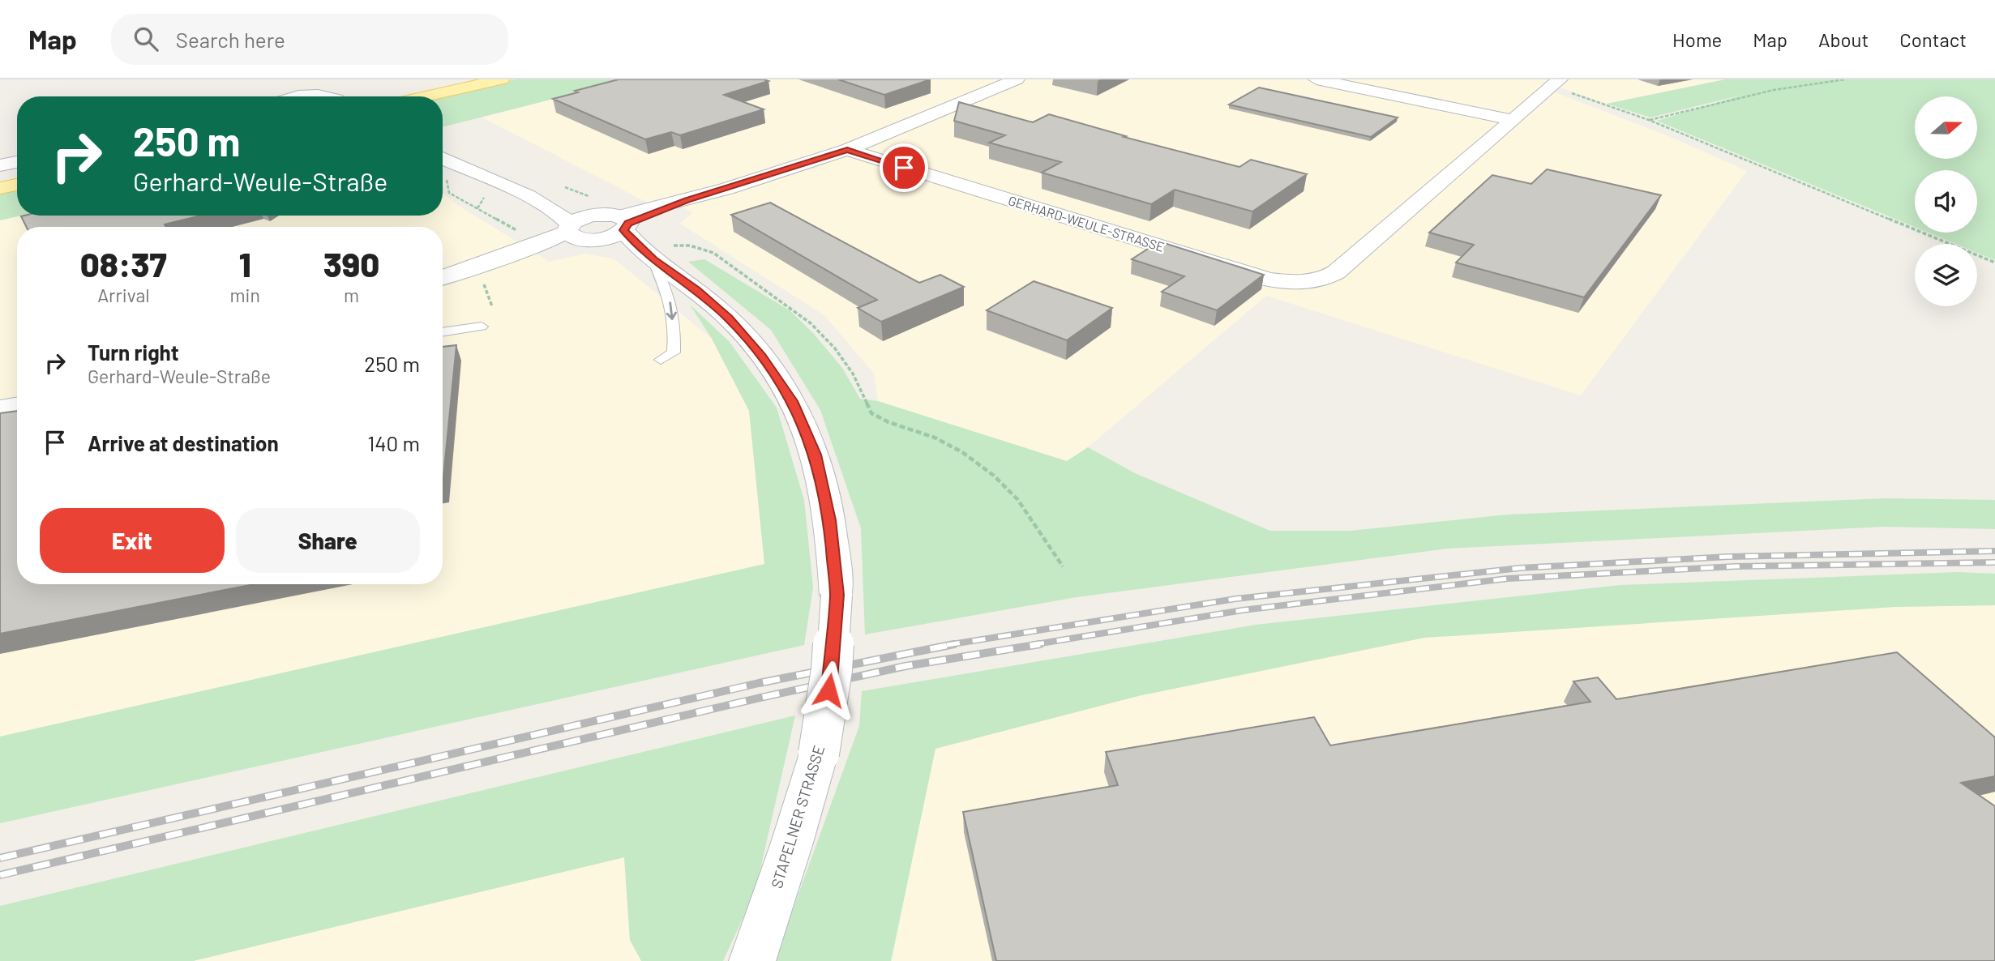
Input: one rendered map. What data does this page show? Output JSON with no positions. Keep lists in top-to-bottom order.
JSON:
{
  "streets": {
    "street": ["GERHARD-WEULE-STRASSE", "STAPELNER STRASSE"]
  },
  "north": "right",
  "page": {
    "header": "Map",
    "search": "Search here",
    "nav": [
      "Home",
      "Map",
      "About",
      "Contact"
    ],
    "turn": ["250 m", "Gerhard-Weule-Straße"],
    "eta": [
      "08:37",
      "Arrival",
      "1",
      "min",
      "390",
      "m"
    ],
    "list": [
      {
        "name": "Turn right",
        "note": "Gerhard-Weule-Straße",
        "value": "250 m"
      },
      {
        "name": "Arrive at destination",
        "value": "140 m"
      }
    ],
    "buttons": ["Exit", "Share"]
  }
}
